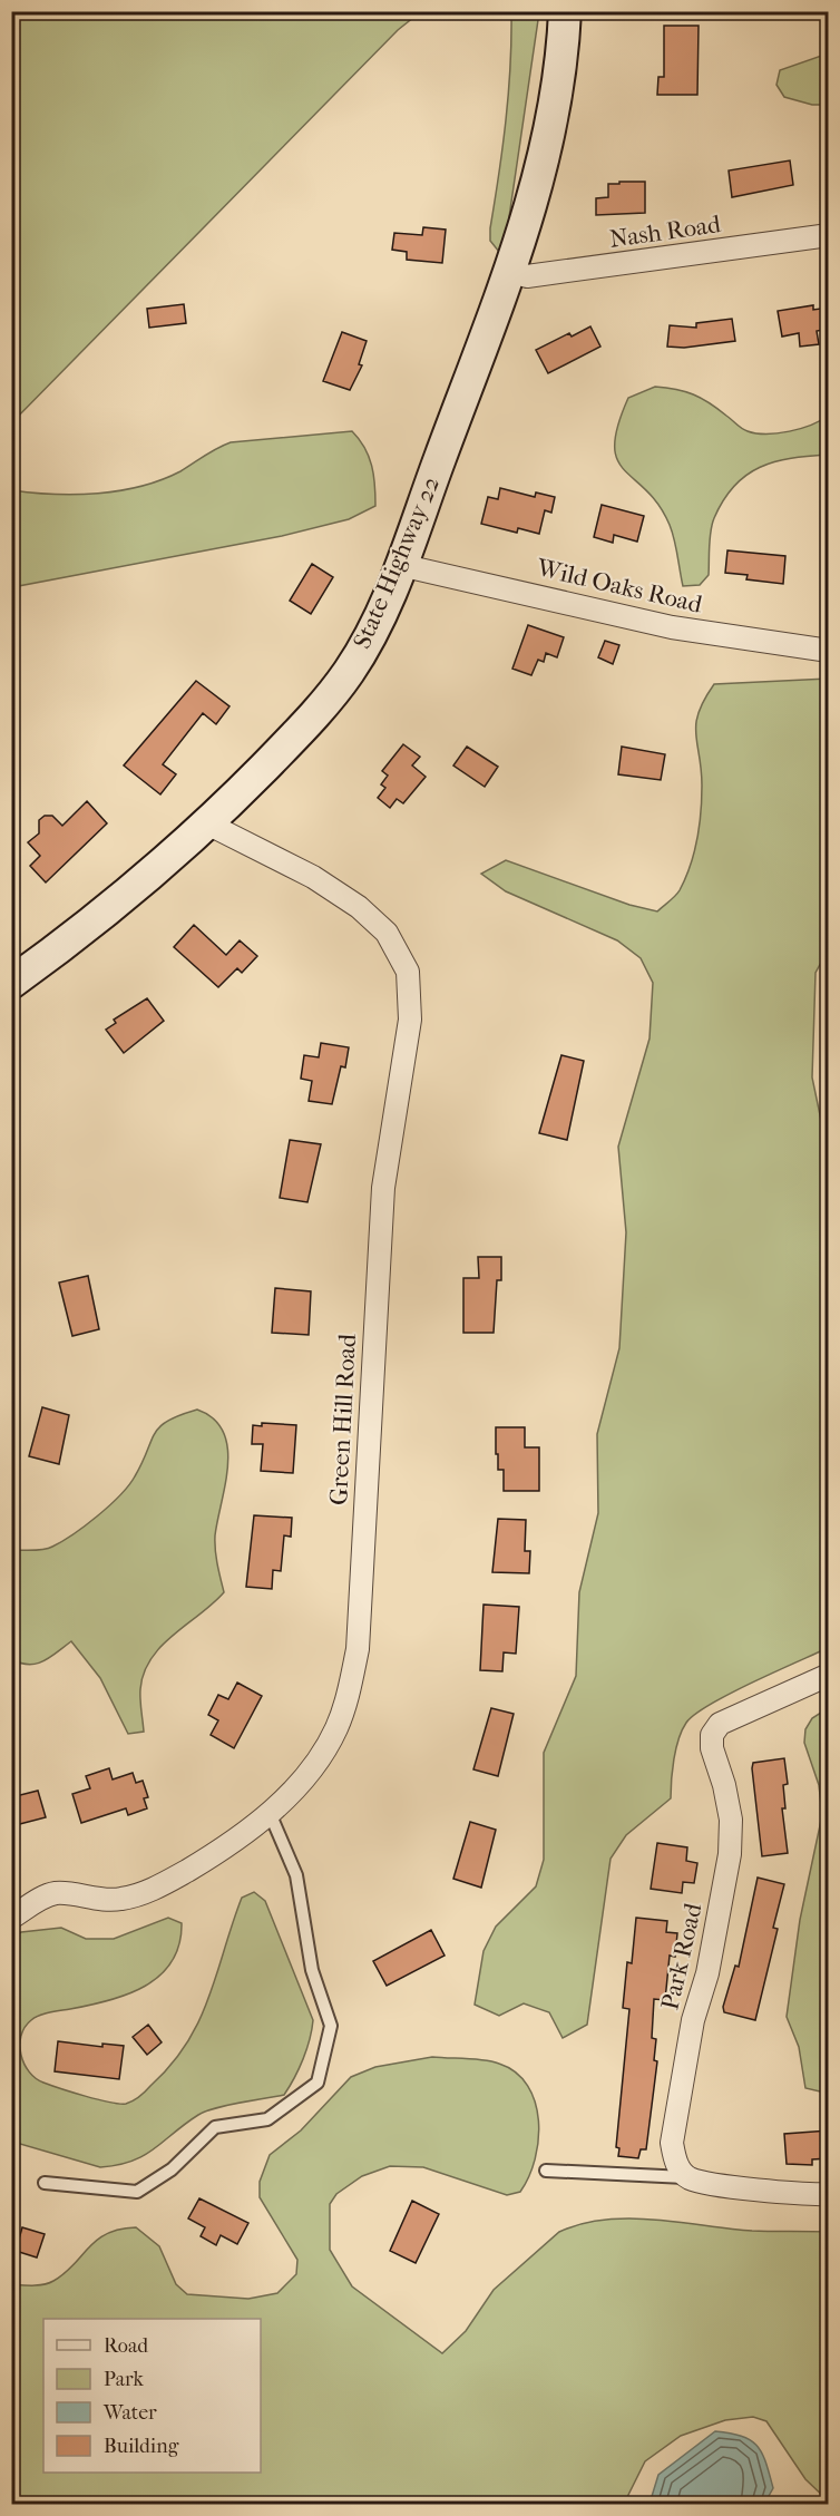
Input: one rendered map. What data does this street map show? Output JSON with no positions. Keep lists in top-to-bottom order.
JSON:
{
  "streets": {
    "main road": ["State Highway 22"],
    "street": [
      "Nash Road",
      "Wild Oaks Road",
      "Green Hill Road",
      "Park Road"
    ]
  },
  "crossings": [
    ["Nash Road", "State Highway 22"],
    ["State Highway 22", "Wild Oaks Road"],
    ["State Highway 22", "Green Hill Road"]
  ],
  "legend": [
    "Road",
    "Park",
    "Water",
    "Building"
  ]
}
